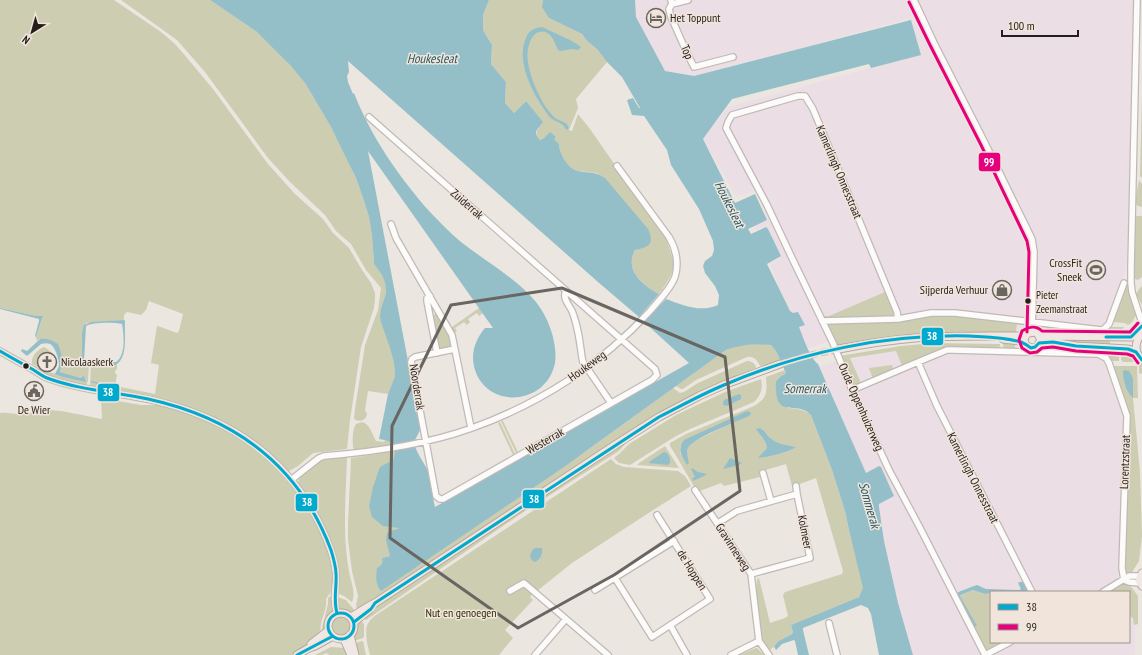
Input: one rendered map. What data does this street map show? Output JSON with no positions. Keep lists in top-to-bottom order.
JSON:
{
  "streets": {
    "street": [
      "Top",
      "Kamerlingh Onnesstraat",
      "Zuiderrak",
      "Houkeweg",
      "Noorderrak",
      "Oude Oppenhuizerweg",
      "Westerrak",
      "Lorentzstraat",
      "Kolmeer",
      "Gravinneweg",
      "de Hoppen"
    ]
  },
  "crossings": [
    ["Kamerlingh Onnesstraat", "Oude Oppenhuizerweg"],
    ["Zuiderrak", "Houkeweg"],
    ["Zuiderrak", "Westerrak"],
    ["Houkeweg", "Noorderrak"],
    ["Houkeweg", "Westerrak"],
    ["Noorderrak", "Westerrak"],
    ["Kolmeer", "Gravinneweg"]
  ],
  "water": ["Houkesleat", "Somerrak", "Sommerak"],
  "parks": ["Nut en genoegen"],
  "places": {
    "hotel": ["Het Toppunt"],
    "sports": ["CrossFit Sneek"],
    "shop": ["Sijperda Verhuur"],
    "other": ["Pieter Zeemanstraat"],
    "church": ["Nicolaaskerk"],
    "public building": ["De Wier"]
  },
  "lines": ["transit line 99", "transit line 38"],
  "legend": ["38", "99"],
  "scale_bar": "100 m",
  "north": "bottom left"
}
